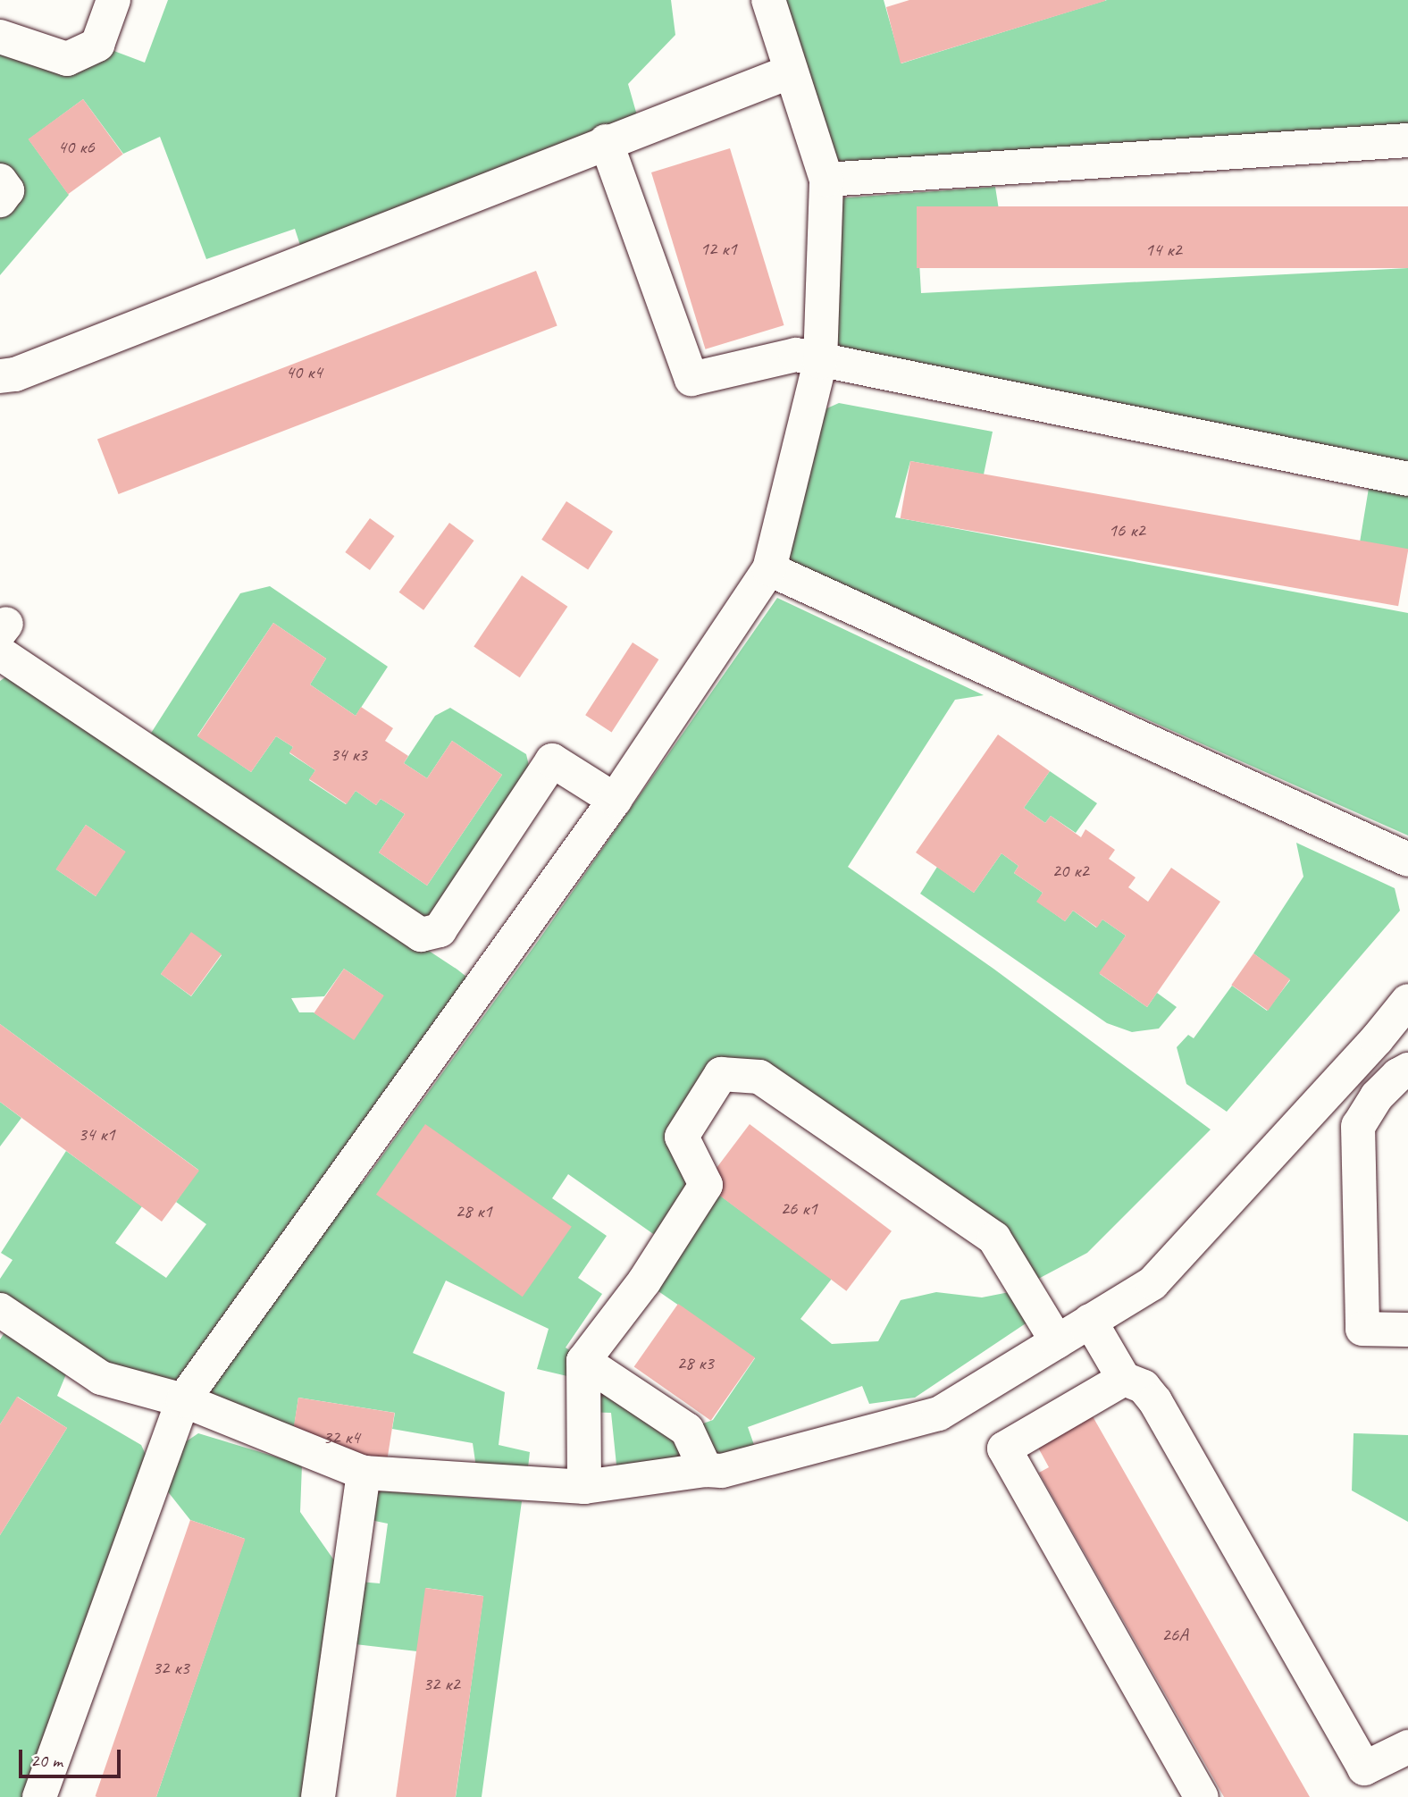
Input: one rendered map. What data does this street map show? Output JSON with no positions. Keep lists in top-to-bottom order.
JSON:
{
  "house_numbers": [
    "40 к6",
    "12 к1",
    "14 к2",
    "40 к4",
    "16 к2",
    "34 к3",
    "20 к2",
    "34 к1",
    "26 к1",
    "28 к1",
    "28 к3",
    "32 к4",
    "26А",
    "32 к3",
    "32 к2"
  ],
  "scale_bar": "20 m"
}
